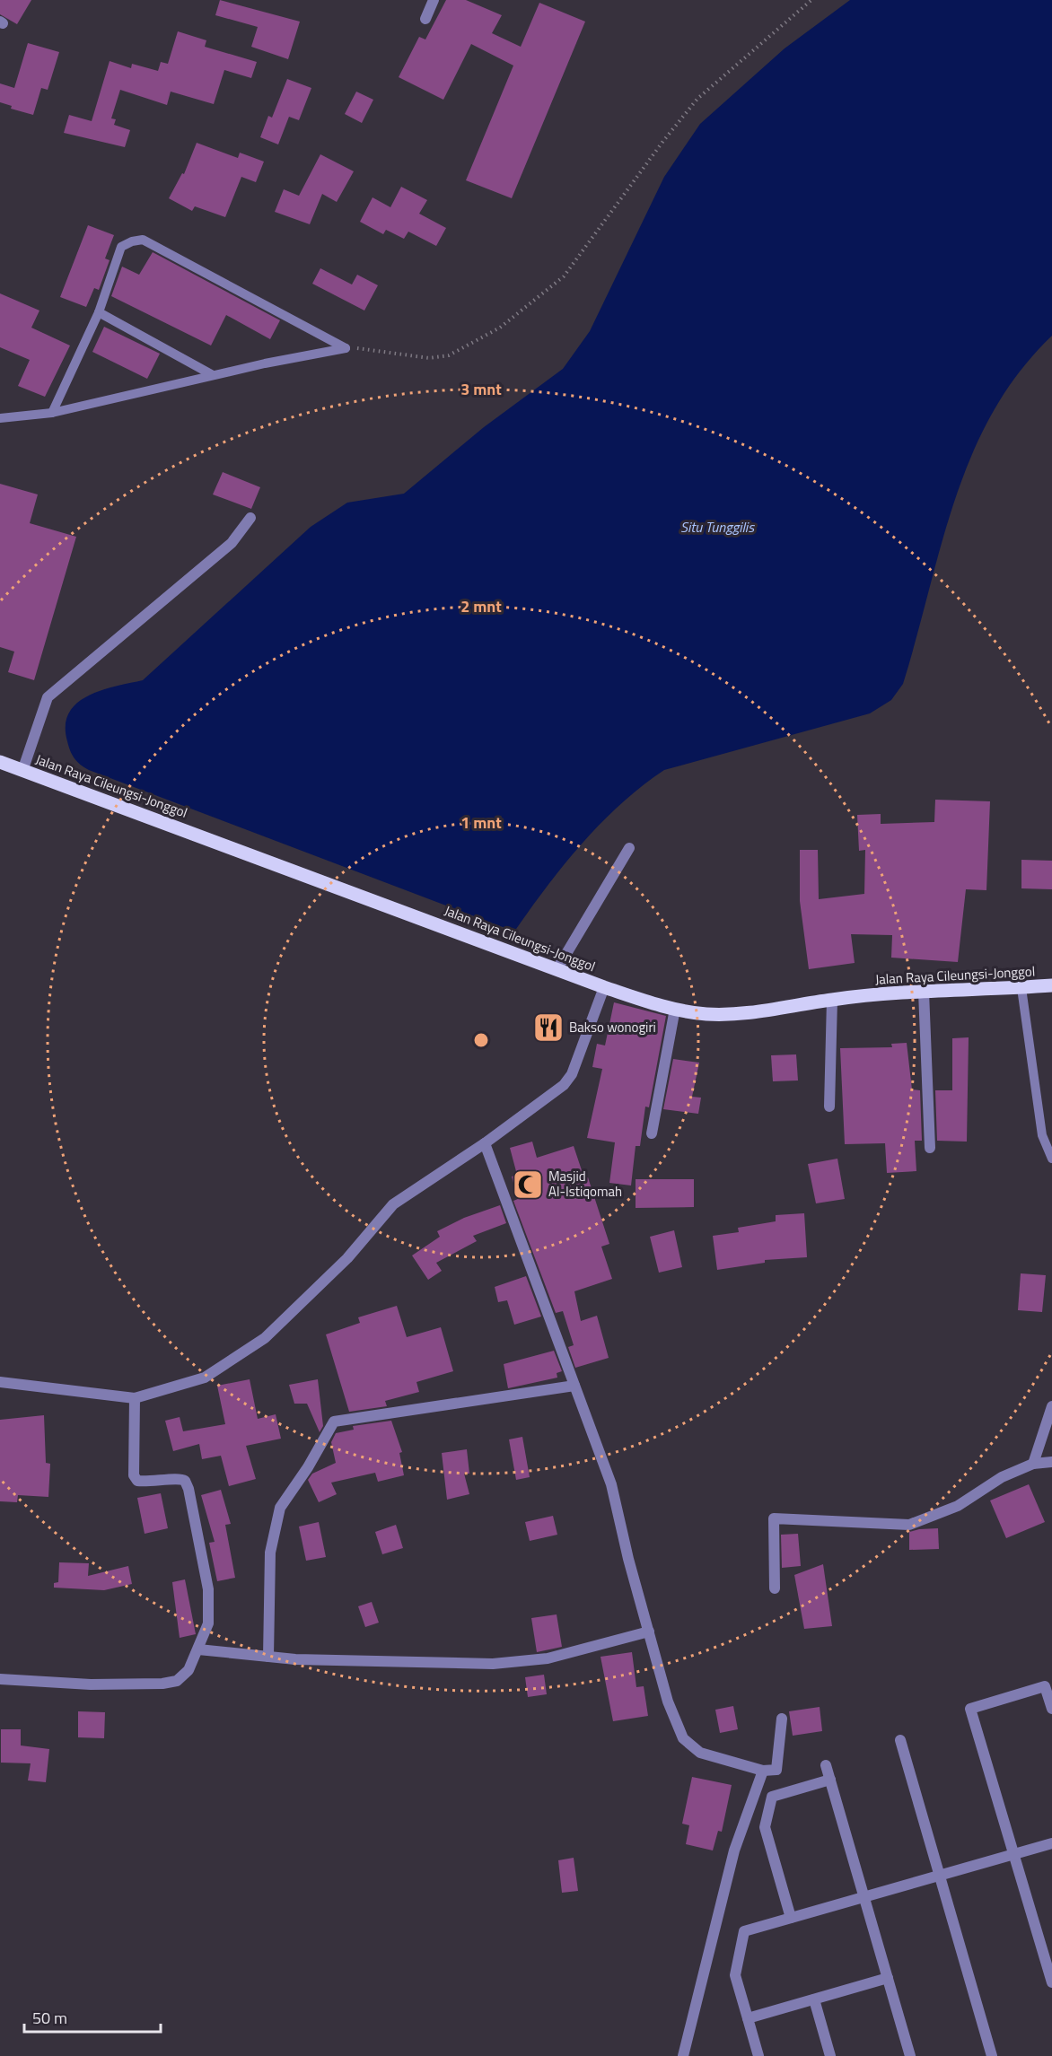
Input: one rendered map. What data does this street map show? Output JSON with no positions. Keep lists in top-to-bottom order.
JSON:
{
  "streets": {
    "main road": ["Jalan Raya Cileungsi-Jonggol"]
  },
  "water": ["Situ Tunggilis"],
  "places": {
    "restaurant": ["Bakso wonogiri"],
    "mosque": ["Masjid Al-Istiqomah"]
  },
  "scale_bar": "50 m",
  "rings": ["3 mnt", "2 mnt", "1 mnt"]
}
